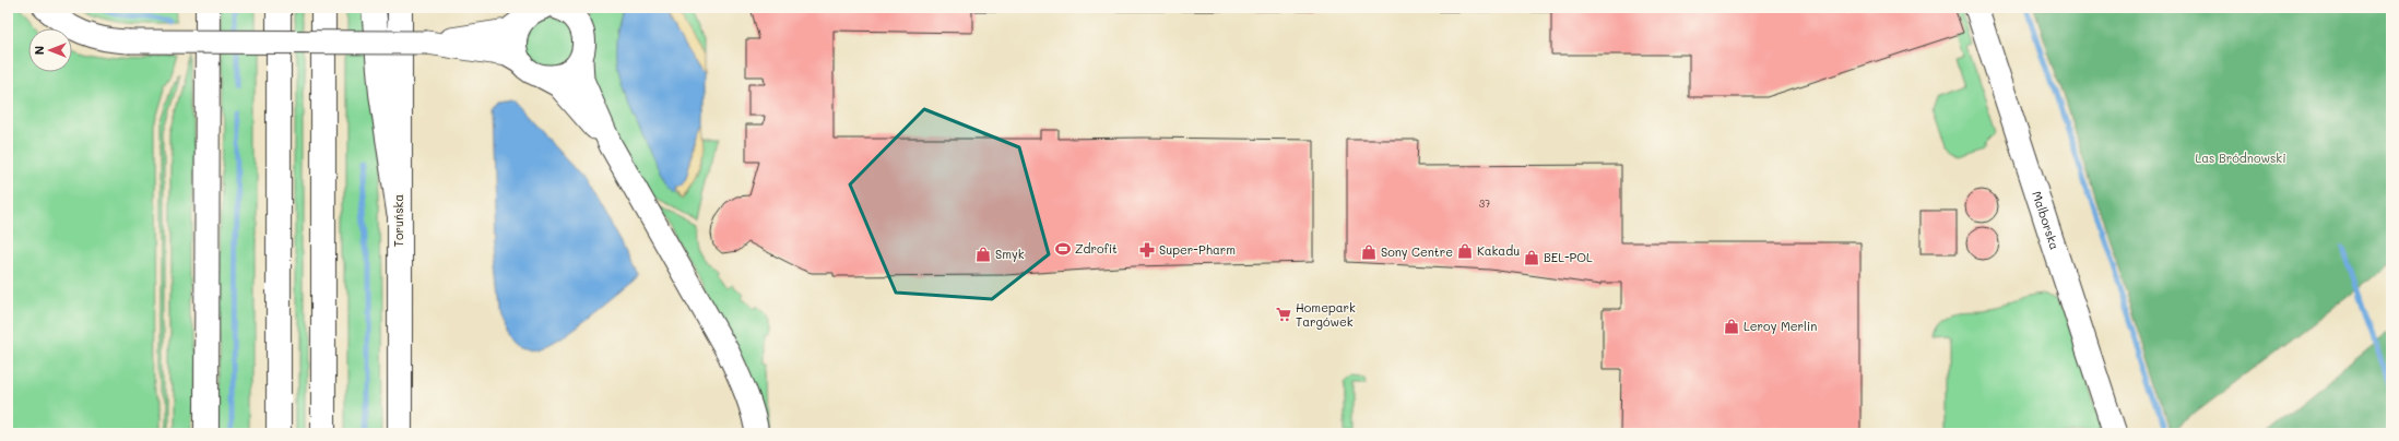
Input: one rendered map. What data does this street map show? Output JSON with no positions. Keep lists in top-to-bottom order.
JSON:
{
  "streets": {
    "main road": ["Toruńska"],
    "street": ["Malborska"]
  },
  "parks": ["Las Bródnowski"],
  "places": {
    "sports": ["Zdrofit"],
    "pharmacy": ["Super-Pharm"],
    "shop": [
      "Kakadu",
      "Sony Centre",
      "Smyk",
      "BEL-POL",
      "Leroy Merlin"
    ],
    "supermarket": ["Homepark Targówek"]
  },
  "house_numbers": ["37"],
  "north": "left"
}
